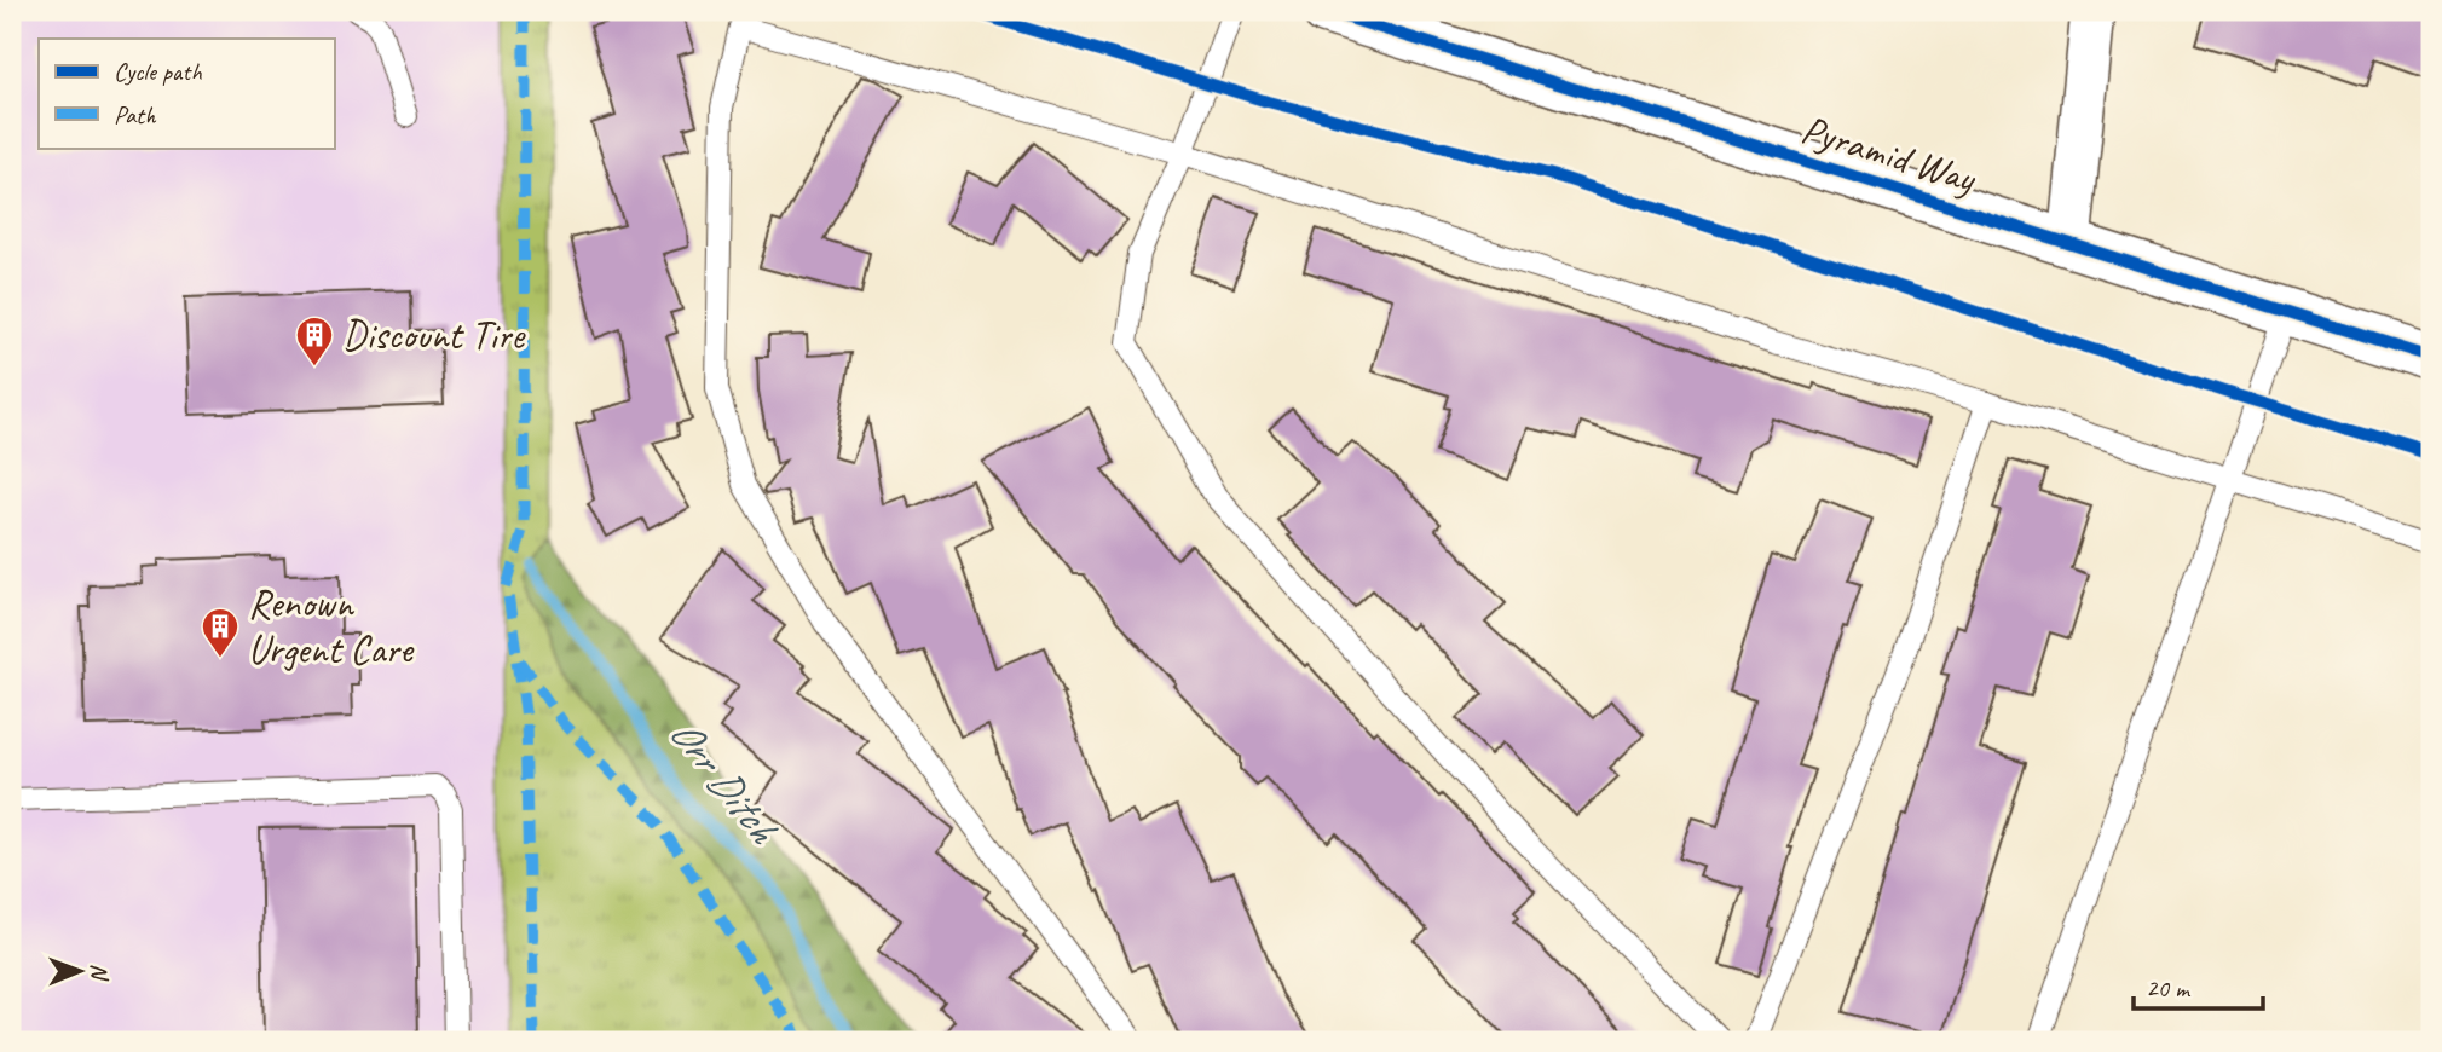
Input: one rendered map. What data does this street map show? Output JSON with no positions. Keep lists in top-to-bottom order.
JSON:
{
  "streets": {
    "main road": ["Pyramid Way"]
  },
  "water": ["Orr Ditch"],
  "places": {
    "building": ["Discount Tire", "Renown Urgent Care"]
  },
  "legend": ["Cycle path", "Path"],
  "scale_bar": "20 m",
  "north": "right"
}
